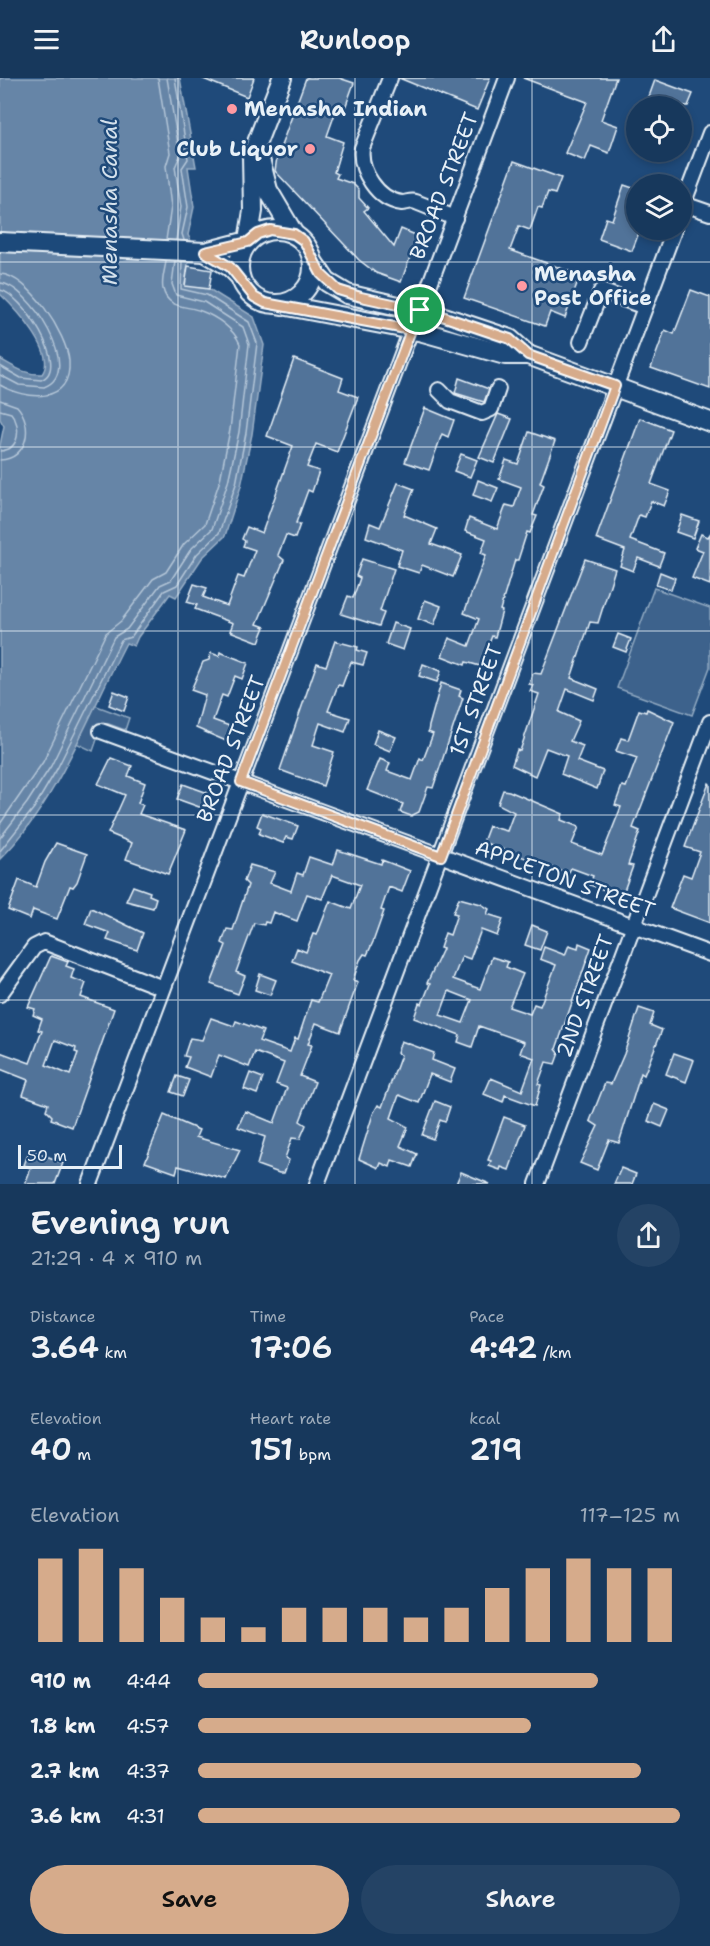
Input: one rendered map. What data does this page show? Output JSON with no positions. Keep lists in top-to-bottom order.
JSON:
{
  "streets": {
    "street": [
      "BROAD STREET",
      "1ST STREET",
      "APPLETON STREET",
      "2ND STREET"
    ]
  },
  "crossings": [
    ["BROAD STREET", "APPLETON STREET"],
    ["1ST STREET", "APPLETON STREET"],
    ["APPLETON STREET", "2ND STREET"]
  ],
  "water": ["Menasha Canal"],
  "places": ["Menasha Indian", "Club Liquor", "Menasha Post Office"],
  "scale_bar": "50 m",
  "page": {
    "header": "Runloop",
    "scale": "50 m",
    "heading": ["Evening run", "21:29 · 4 × 910 m"],
    "stats": [
      ["Distance", "3.64 km"],
      ["Time", "17:06"],
      ["Pace", "4:42 /km"],
      ["Elevation", "40 m"],
      ["Heart rate", "151 bpm"],
      ["kcal", "219"]
    ],
    "chart": ["Elevation", "117–125 m"],
    "list": [
      {
        "name": "910 m",
        "note": "4:44"
      },
      {
        "name": "1.8 km",
        "note": "4:57"
      },
      {
        "name": "2.7 km",
        "note": "4:37"
      },
      {
        "name": "3.6 km",
        "note": "4:31"
      }
    ],
    "buttons": ["Save", "Share"]
  }
}
